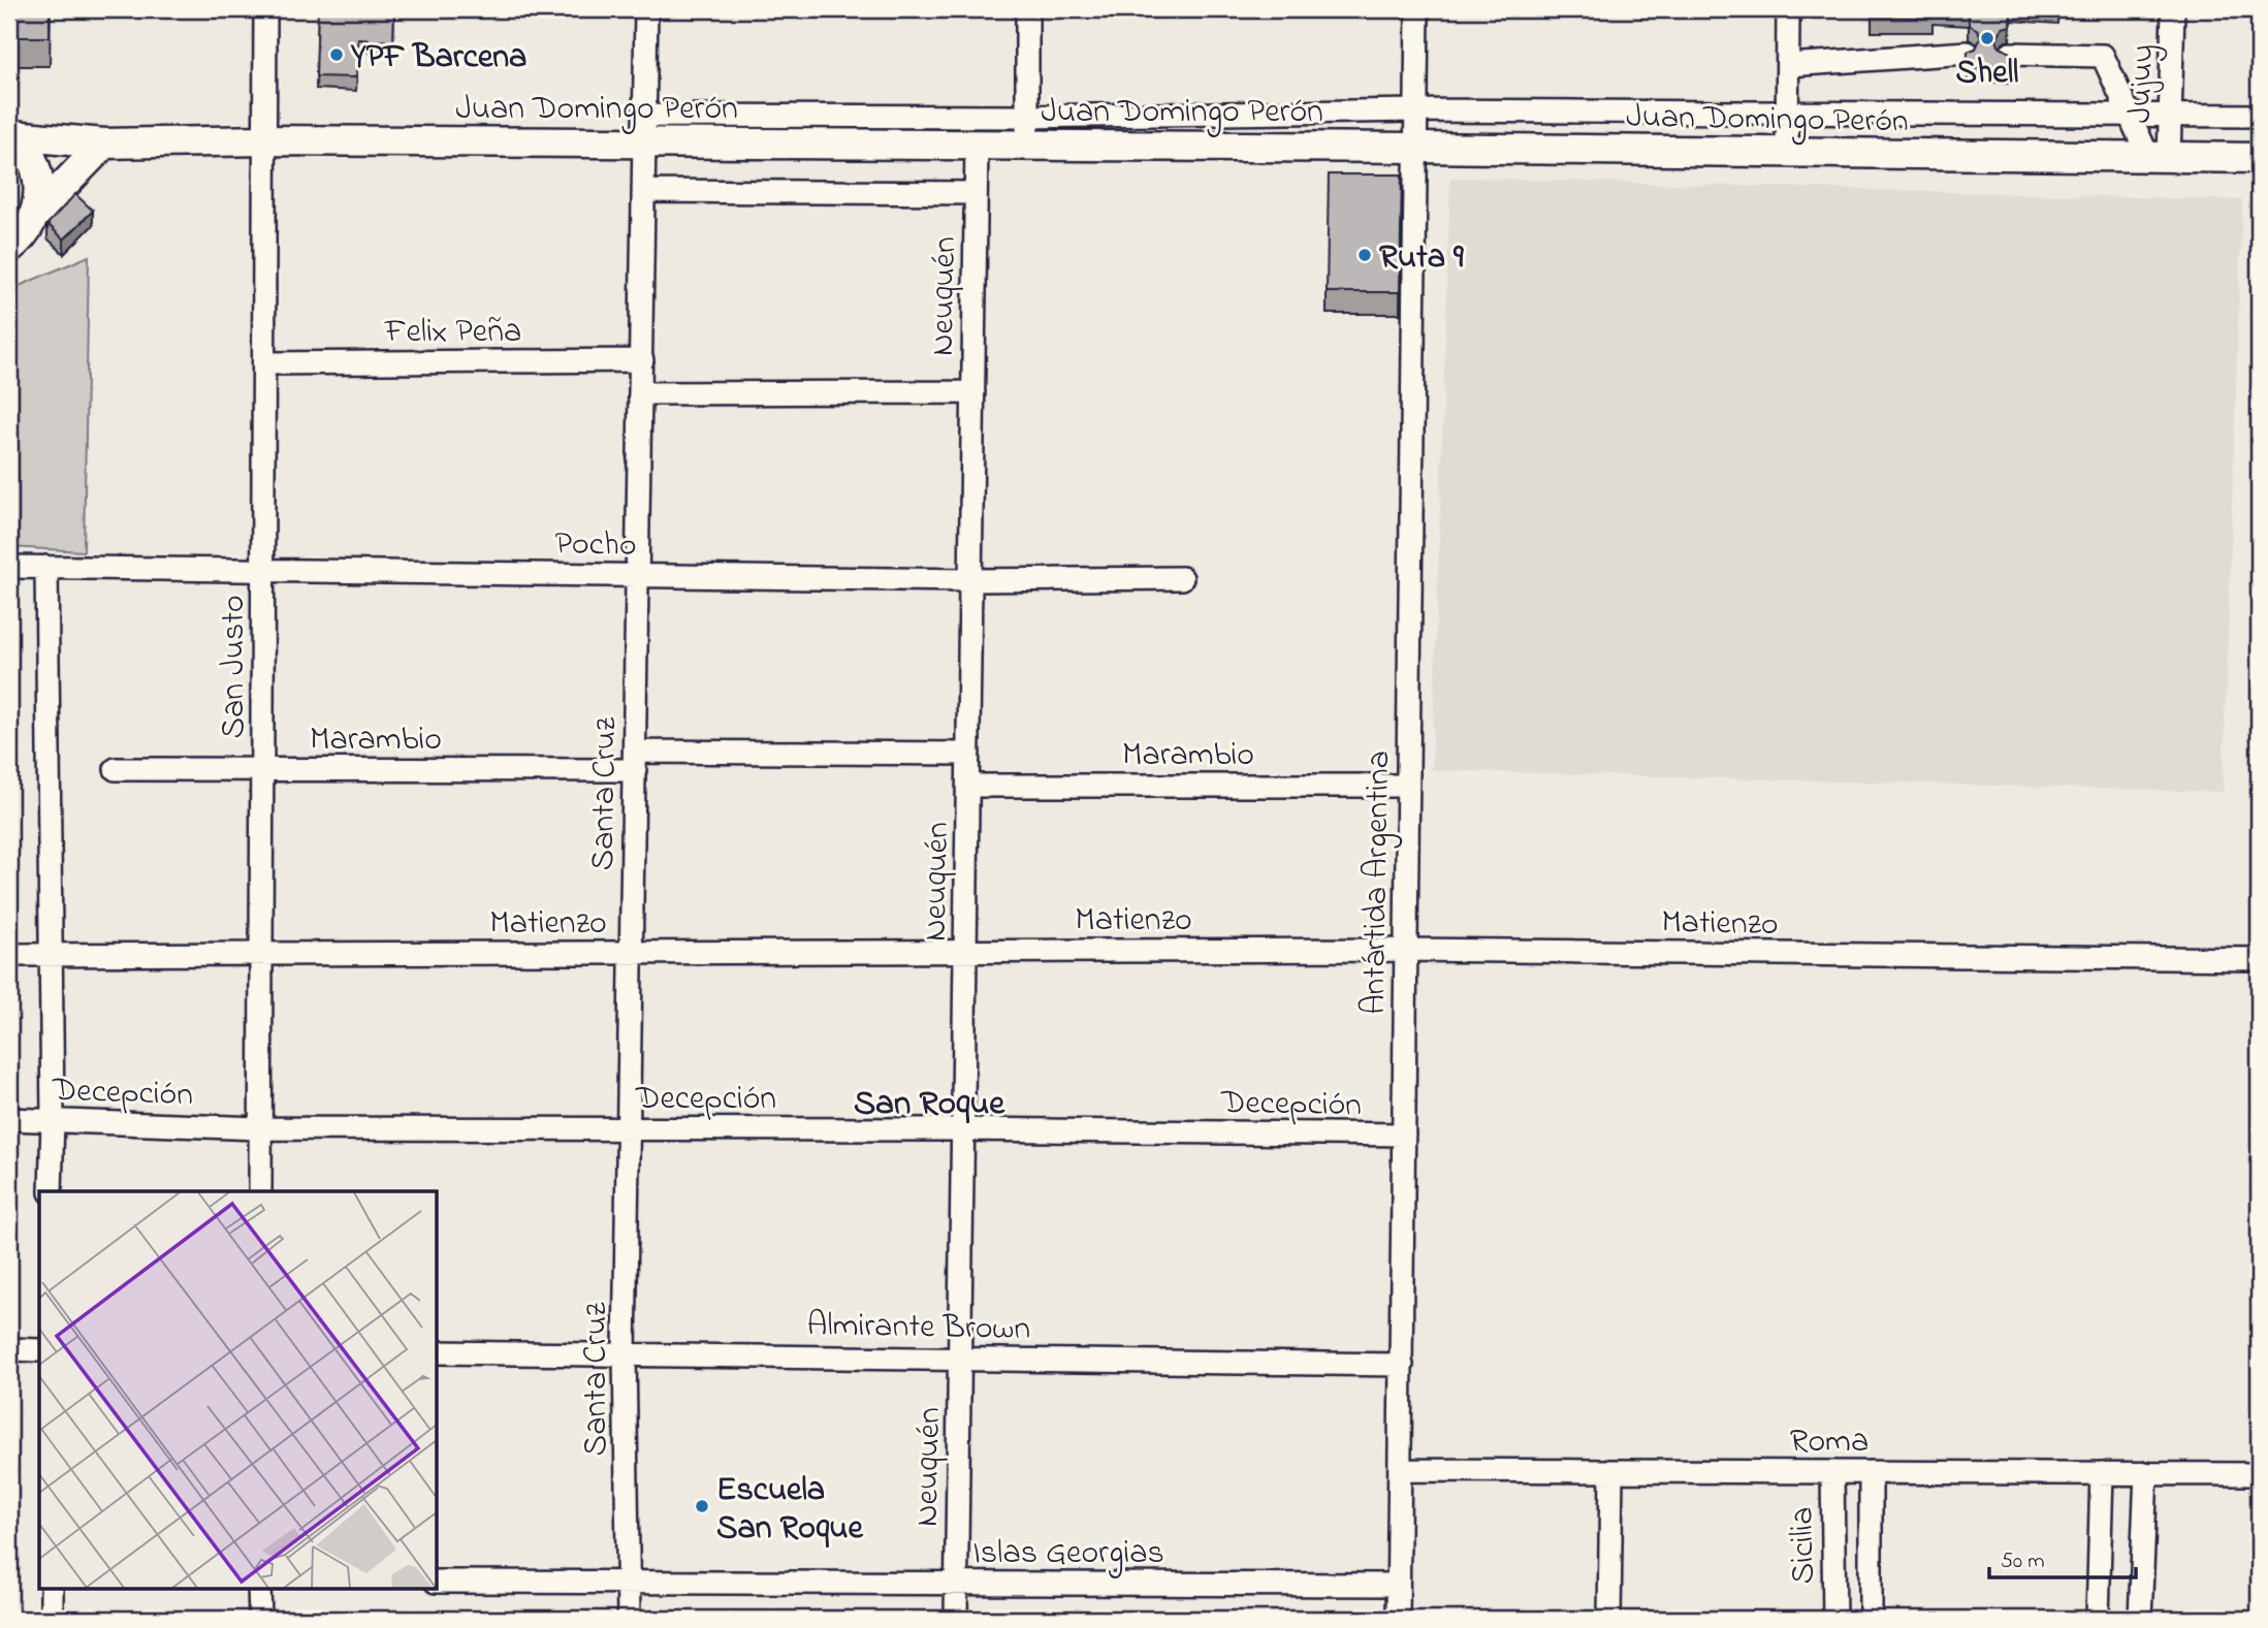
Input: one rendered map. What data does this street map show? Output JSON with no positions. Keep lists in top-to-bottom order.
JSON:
{
  "streets": {
    "main road": ["Juan Domingo Perón"],
    "street": [
      "Jujuy",
      "Neuquén",
      "Felix Peña",
      "Pocho",
      "San Justo",
      "Marambio",
      "Santa Cruz",
      "Antártida Argentina",
      "Matienzo",
      "Decepción",
      "Almirante Brown",
      "Roma",
      "Sicilia",
      "Islas Georgias"
    ]
  },
  "crossings": [
    ["Jujuy", "Juan Domingo Perón"],
    ["Juan Domingo Perón", "Neuquén"],
    ["Juan Domingo Perón", "San Justo"],
    ["Juan Domingo Perón", "Santa Cruz"],
    ["Juan Domingo Perón", "Antártida Argentina"],
    ["Neuquén", "Pocho"],
    ["Neuquén", "Marambio"],
    ["Neuquén", "Matienzo"],
    ["Neuquén", "Decepción"],
    ["Neuquén", "Almirante Brown"],
    ["Neuquén", "Islas Georgias"],
    ["Felix Peña", "San Justo"],
    ["Felix Peña", "Santa Cruz"],
    ["Pocho", "San Justo"],
    ["Pocho", "Santa Cruz"],
    ["San Justo", "Marambio"],
    ["San Justo", "Matienzo"],
    ["San Justo", "Decepción"],
    ["Marambio", "Santa Cruz"],
    ["Marambio", "Antártida Argentina"],
    ["Santa Cruz", "Matienzo"],
    ["Santa Cruz", "Decepción"],
    ["Santa Cruz", "Almirante Brown"],
    ["Santa Cruz", "Islas Georgias"],
    ["Antártida Argentina", "Matienzo"],
    ["Antártida Argentina", "Decepción"],
    ["Antártida Argentina", "Almirante Brown"],
    ["Antártida Argentina", "Roma"],
    ["Antártida Argentina", "Islas Georgias"],
    ["Roma", "Sicilia"]
  ],
  "districts": ["San Roque"],
  "places": [
    "Shell",
    "YPF Barcena",
    "Ruta 9",
    "Escuela San Roque"
  ],
  "scale_bar": "50 m"
}
